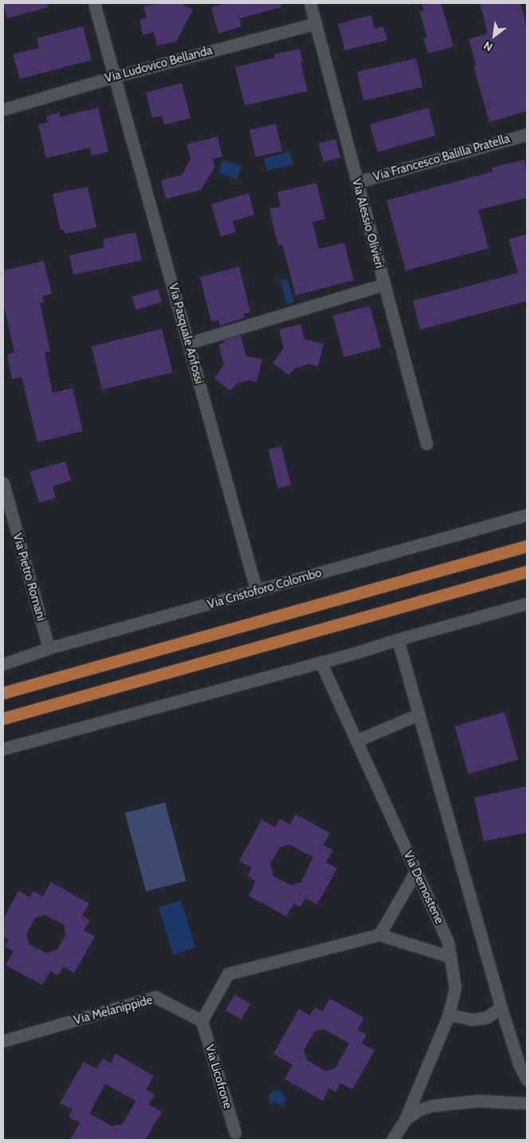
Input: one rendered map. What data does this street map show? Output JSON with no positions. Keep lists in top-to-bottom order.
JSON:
{
  "streets": {
    "street": [
      "Via Ludovico Bellanda",
      "Via Francesco Balilla Pratella",
      "Via Alessio Olivieri",
      "Via Pasquale Anfossi",
      "Via Pietro Romani",
      "Via Cristoforo Colombo",
      "Via Demostene",
      "Via Melanippide",
      "Via Licofrone"
    ]
  },
  "crossings": [
    ["Via Ludovico Bellanda", "Via Alessio Olivieri"],
    ["Via Ludovico Bellanda", "Via Pasquale Anfossi"],
    ["Via Francesco Balilla Pratella", "Via Alessio Olivieri"],
    ["Via Pasquale Anfossi", "Via Cristoforo Colombo"],
    ["Via Pietro Romani", "Via Cristoforo Colombo"],
    ["Via Melanippide", "Via Licofrone"]
  ],
  "north": "bottom left"
}
